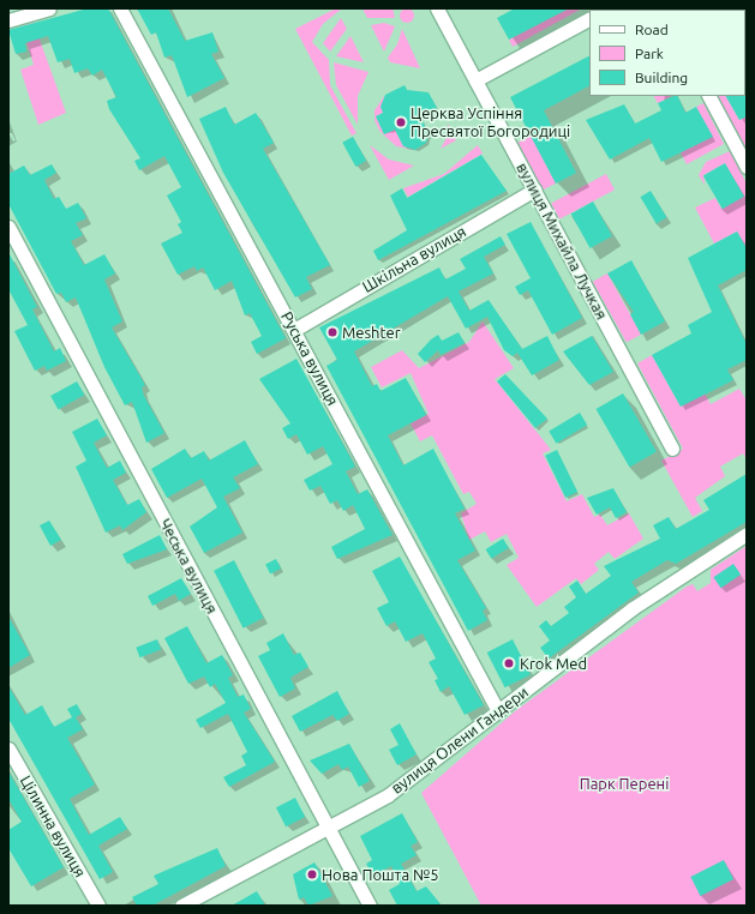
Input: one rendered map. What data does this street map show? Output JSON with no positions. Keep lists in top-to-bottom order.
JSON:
{
  "streets": {
    "street": [
      "вулиця Михайла Лучкая",
      "Шкільна вулиця",
      "Руська вулиця",
      "Чеська вулиця",
      "вулиця Олени Гандери",
      "Цілинна вулиця"
    ]
  },
  "crossings": [
    ["вулиця Михайла Лучкая", "Шкільна вулиця"],
    ["Шкільна вулиця", "Руська вулиця"],
    ["Руська вулиця", "вулиця Олени Гандери"],
    ["Чеська вулиця", "вулиця Олени Гандери"]
  ],
  "parks": ["Парк Перені"],
  "places": [
    "Церква Успіння Пресвятої Богородиці",
    "Meshter",
    "Krok Med",
    "Нова Пошта №5"
  ],
  "legend": ["Road", "Park", "Building"]
}
